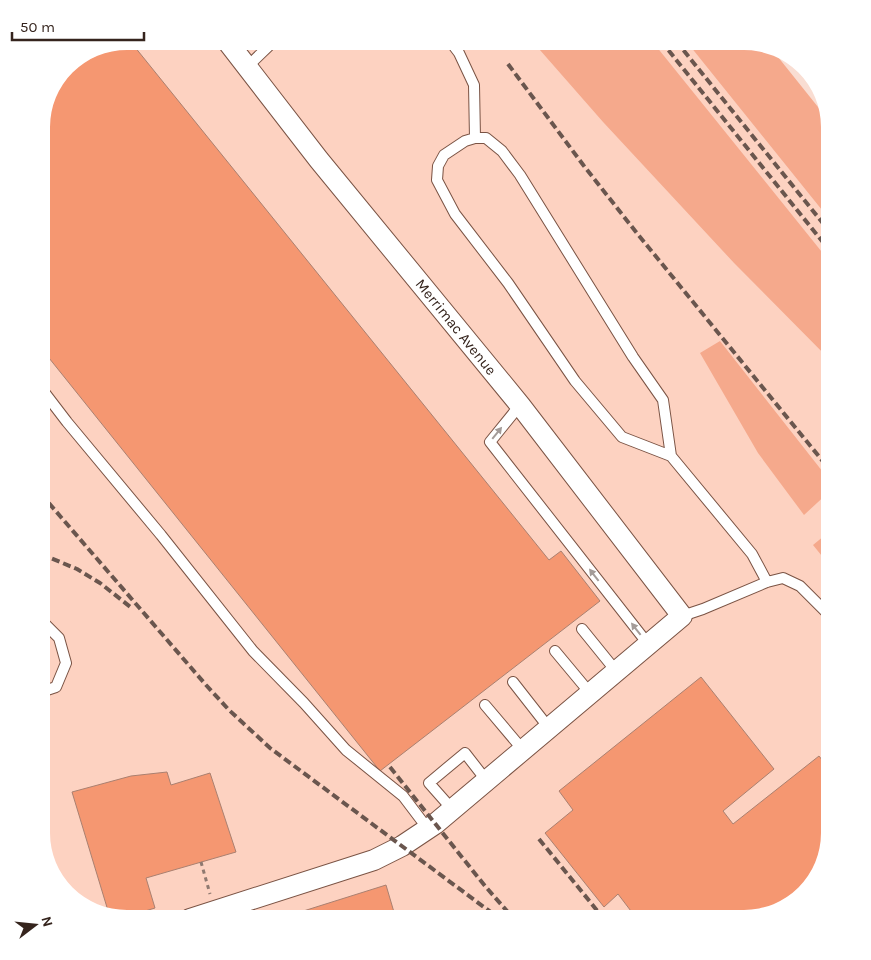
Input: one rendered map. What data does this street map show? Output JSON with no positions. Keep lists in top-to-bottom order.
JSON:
{
  "streets": {
    "street": ["Merrimac Avenue"]
  },
  "scale_bar": "50 m",
  "north": "right"
}
